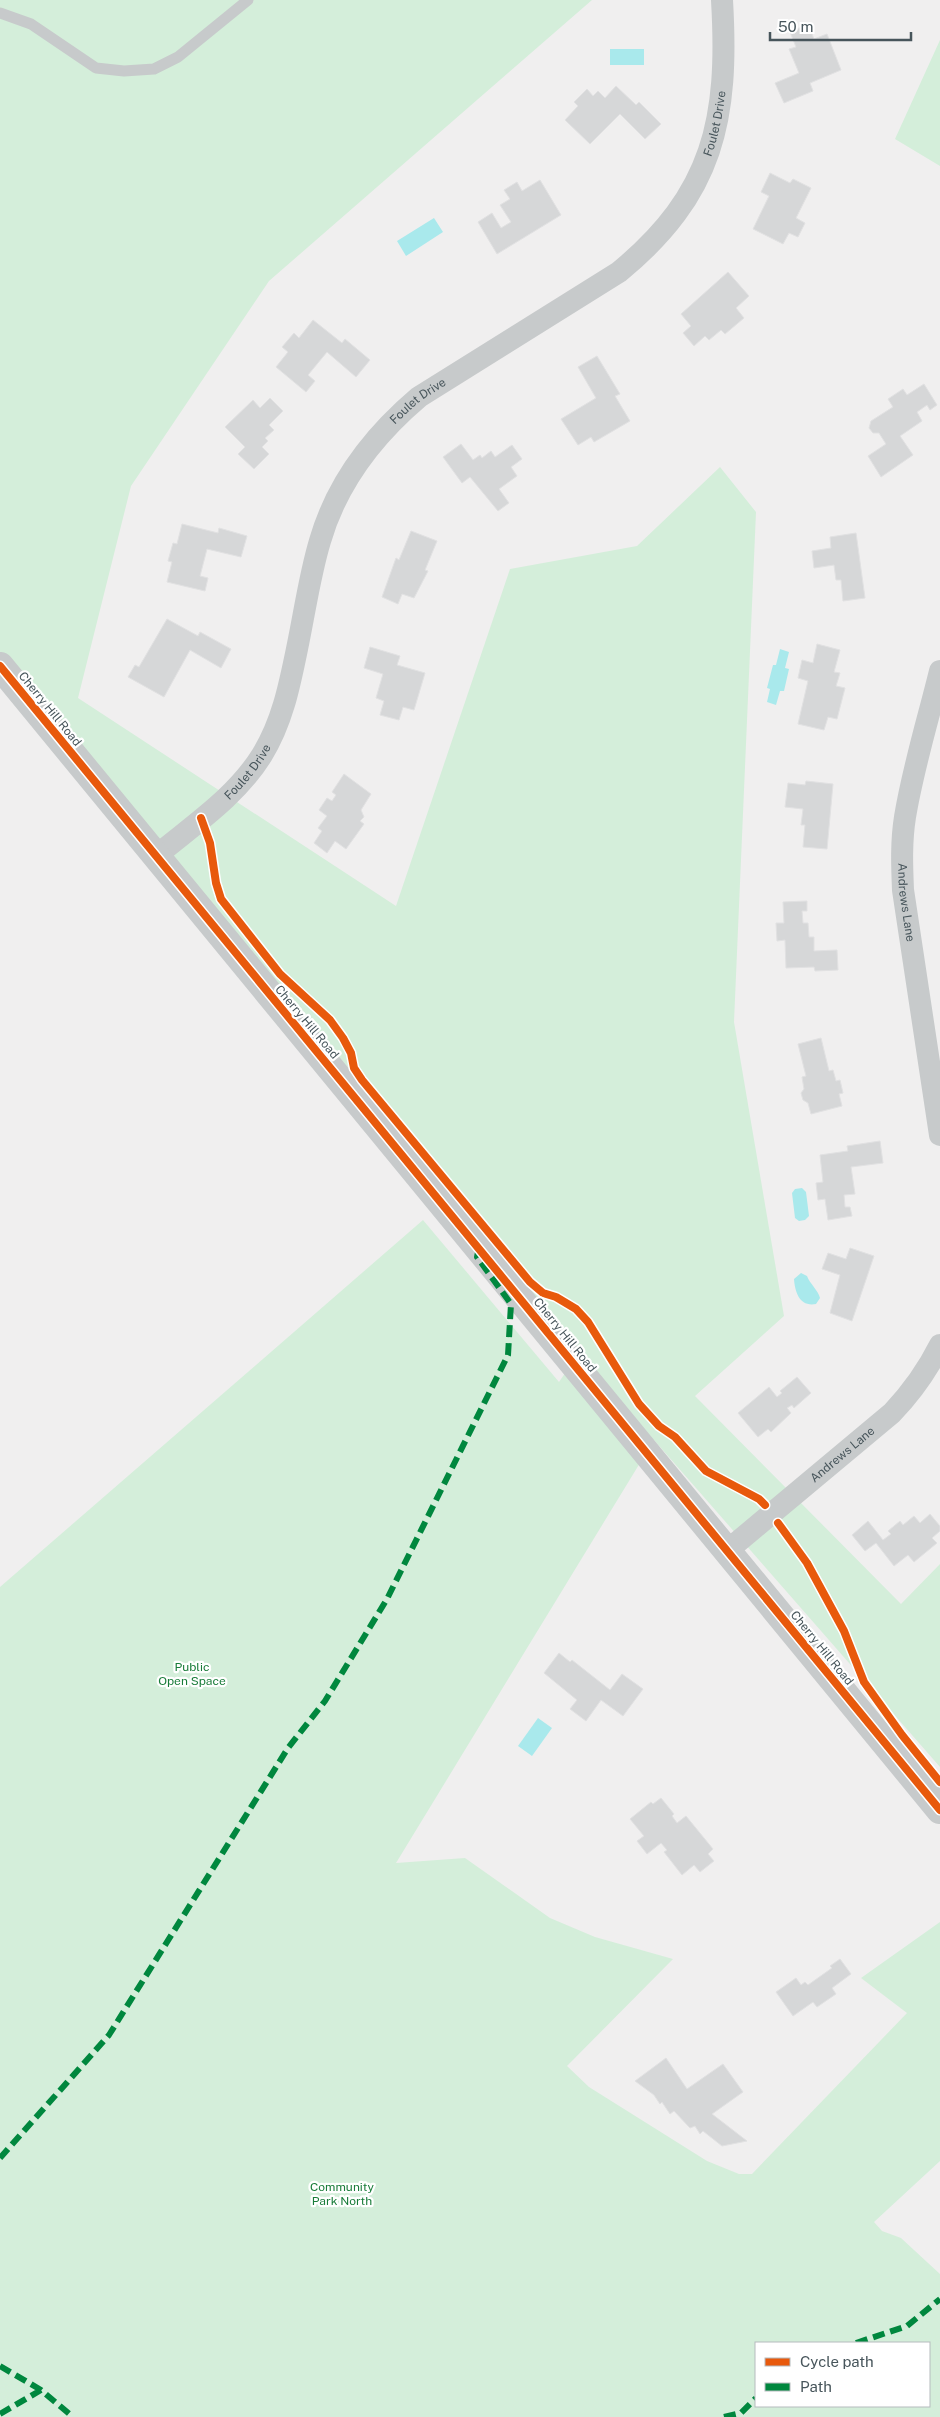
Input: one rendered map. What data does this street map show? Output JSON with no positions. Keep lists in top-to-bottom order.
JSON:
{
  "streets": {
    "street": ["Foulet Drive", "Cherry Hill Road", "Andrews Lane"]
  },
  "crossings": [
    ["Foulet Drive", "Cherry Hill Road"],
    ["Cherry Hill Road", "Andrews Lane"]
  ],
  "parks": ["Public Open Space", "Community Park North"],
  "legend": ["Cycle path", "Path"],
  "scale_bar": "50 m"
}
